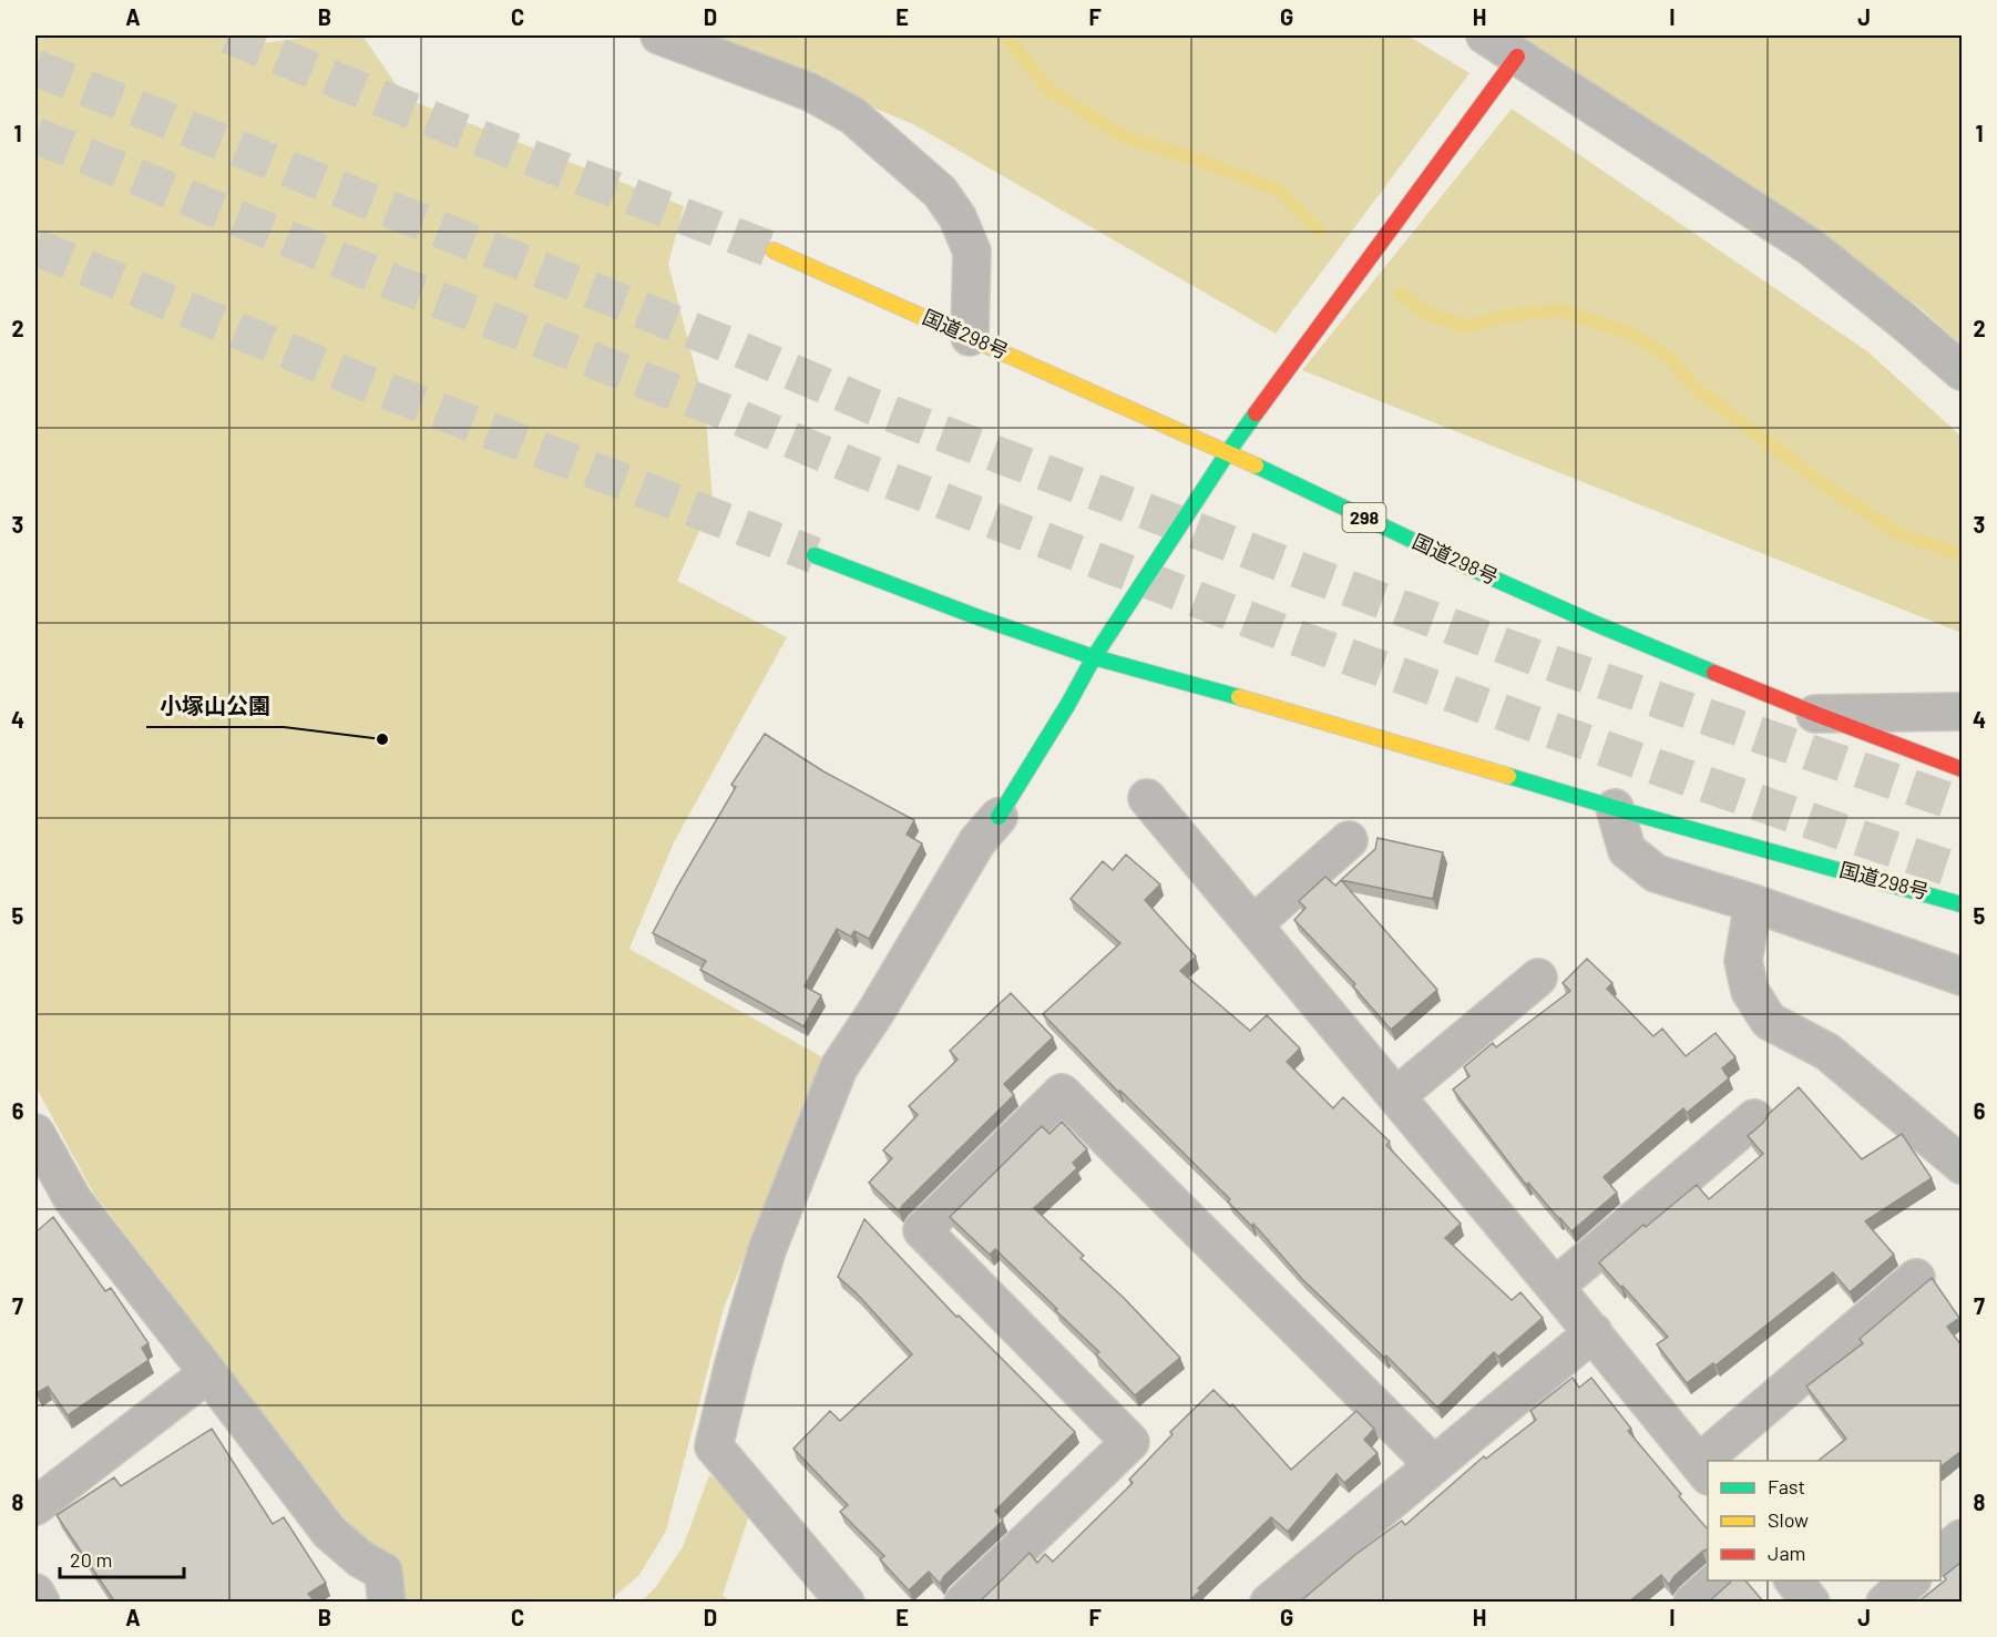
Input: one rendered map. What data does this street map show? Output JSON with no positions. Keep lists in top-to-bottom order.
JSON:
{
  "streets": {
    "main road": ["国道298号", "298"]
  },
  "places": ["小塚山公園"],
  "legend": ["Fast", "Slow", "Jam"],
  "scale_bar": "20 m",
  "grid": {
    "columns": [
      "A",
      "B",
      "C",
      "D",
      "E",
      "F",
      "G",
      "H",
      "I",
      "J"
    ],
    "rows": [
      "1",
      "2",
      "3",
      "4",
      "5",
      "6",
      "7",
      "8"
    ]
  }
}
